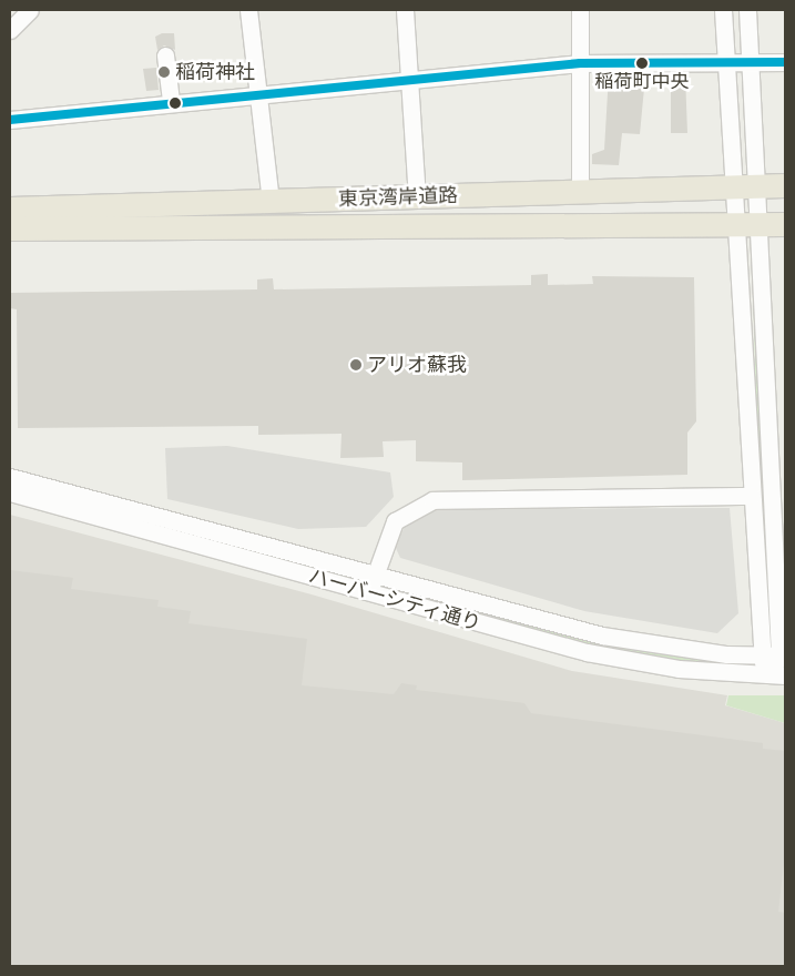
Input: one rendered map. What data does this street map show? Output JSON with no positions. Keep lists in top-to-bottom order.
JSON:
{
  "streets": {
    "highway": ["東京湾岸道路"],
    "street": ["ハーバーシティ通り"]
  },
  "places": ["稲荷町中央", "稲荷神社", "アリオ蘇我"]
}
